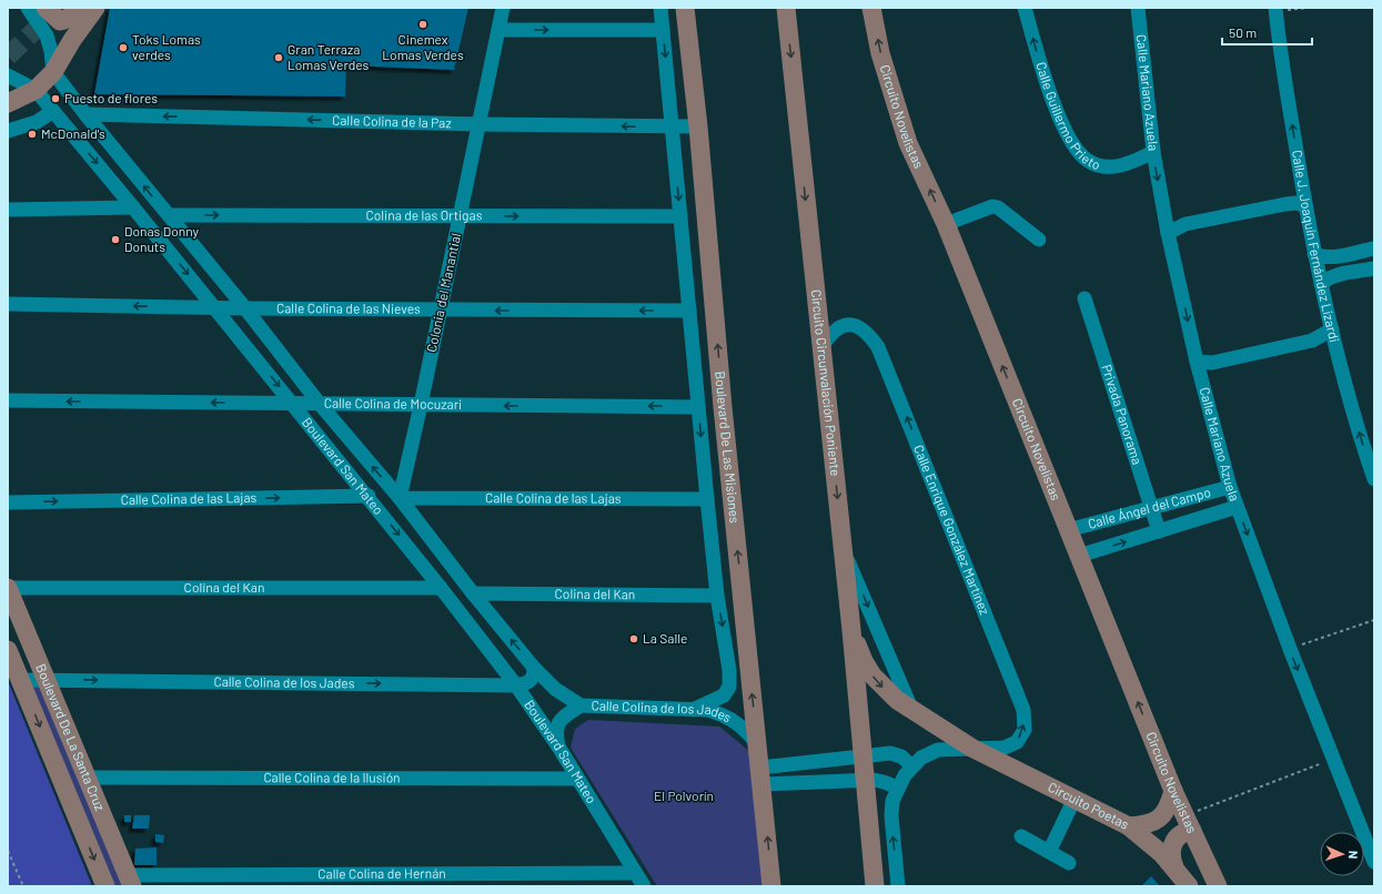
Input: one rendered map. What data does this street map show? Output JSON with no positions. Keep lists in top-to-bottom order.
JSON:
{
  "streets": {
    "main road": [
      "Circuito Novelistas",
      "Circuito Circunvalación Poniente",
      "Boulevard De Las Misiones",
      "Boulevard De La Santa Cruz",
      "Circuito Poetas"
    ],
    "street": [
      "Calle Mariano Azuela",
      "Calle Guillermo Prieto",
      "Calle Colina de la Paz",
      "Colina de las Ortigas",
      "Calle J. Joaquín Fernández Lizardi",
      "Colonia del Manantial",
      "Calle Colina de las Nieves",
      "Calle Colina de Mocuzari",
      "Privada Panorama",
      "Boulevard San Mateo",
      "Calle Colina de las Lajas",
      "Calle Ángel del Campo",
      "Calle Enrique González Martínez",
      "Colina del Kan",
      "Calle Colina de los Jades",
      "Calle Colina de la Ilusión",
      "Calle Colina de Hernán"
    ]
  },
  "crossings": [
    ["Calle Mariano Azuela", "Calle Guillermo Prieto"],
    ["Calle Mariano Azuela", "Calle Ángel del Campo"],
    ["Circuito Novelistas", "Calle Ángel del Campo"],
    ["Calle Colina de la Paz", "Colonia del Manantial"],
    ["Calle Colina de la Paz", "Boulevard De Las Misiones"],
    ["Calle Colina de la Paz", "Boulevard San Mateo"],
    ["Colina de las Ortigas", "Colonia del Manantial"],
    ["Colina de las Ortigas", "Boulevard De Las Misiones"],
    ["Colina de las Ortigas", "Boulevard San Mateo"],
    ["Colonia del Manantial", "Calle Colina de las Nieves"],
    ["Colonia del Manantial", "Calle Colina de Mocuzari"],
    ["Colonia del Manantial", "Boulevard San Mateo"],
    ["Colonia del Manantial", "Calle Colina de las Lajas"],
    ["Calle Colina de las Nieves", "Boulevard De Las Misiones"],
    ["Calle Colina de las Nieves", "Boulevard San Mateo"],
    ["Circuito Circunvalación Poniente", "Calle Enrique González Martínez"],
    ["Circuito Circunvalación Poniente", "Circuito Poetas"],
    ["Calle Colina de Mocuzari", "Boulevard De Las Misiones"],
    ["Calle Colina de Mocuzari", "Boulevard San Mateo"],
    ["Privada Panorama", "Calle Ángel del Campo"],
    ["Boulevard De Las Misiones", "Calle Colina de las Lajas"],
    ["Boulevard De Las Misiones", "Colina del Kan"],
    ["Boulevard De Las Misiones", "Calle Colina de los Jades"],
    ["Boulevard San Mateo", "Calle Colina de las Lajas"],
    ["Boulevard San Mateo", "Colina del Kan"],
    ["Boulevard San Mateo", "Calle Colina de los Jades"],
    ["Boulevard San Mateo", "Calle Colina de la Ilusión"],
    ["Boulevard San Mateo", "Calle Colina de Hernán"],
    ["Calle Enrique González Martínez", "Circuito Poetas"],
    ["Colina del Kan", "Boulevard De La Santa Cruz"],
    ["Calle Colina de los Jades", "Boulevard De La Santa Cruz"],
    ["Boulevard De La Santa Cruz", "Calle Colina de la Ilusión"],
    ["Boulevard De La Santa Cruz", "Calle Colina de Hernán"]
  ],
  "one_way": [
    "Calle Mariano Azuela",
    "Calle Guillermo Prieto",
    "Circuito Novelistas",
    "Colina de las Ortigas",
    "Calle J. Joaquín Fernández Lizardi",
    "Calle Colina de las Nieves",
    "Circuito Circunvalación Poniente",
    "Calle Colina de Mocuzari",
    "Calle Colina de las Lajas",
    "Calle Colina de los Jades"
  ],
  "parks": ["El Polvorín"],
  "places": [
    "Cinemex Lomas Verdes",
    "Toks Lomas verdes",
    "Gran Terraza Lomas Verdes",
    "Puesto de flores",
    "McDonald's",
    "Donas Donny Donuts",
    "La Salle"
  ],
  "scale_bar": "50 m",
  "north": "right"
}
